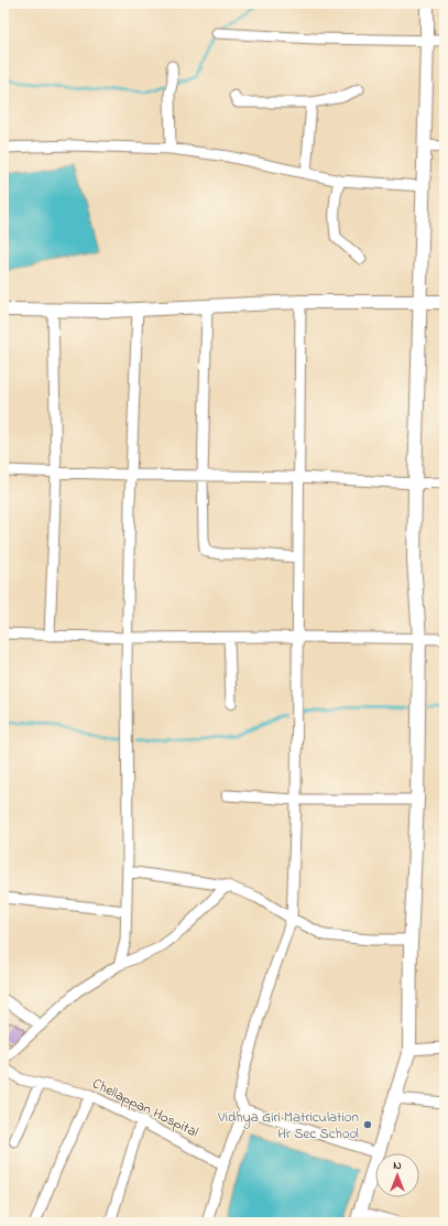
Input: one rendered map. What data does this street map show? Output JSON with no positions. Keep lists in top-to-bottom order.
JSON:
{
  "streets": {
    "street": ["Chellappan Hospital"]
  },
  "places": ["Vidhya Giri Matriculation Hr Sec School"],
  "north": "top"
}
